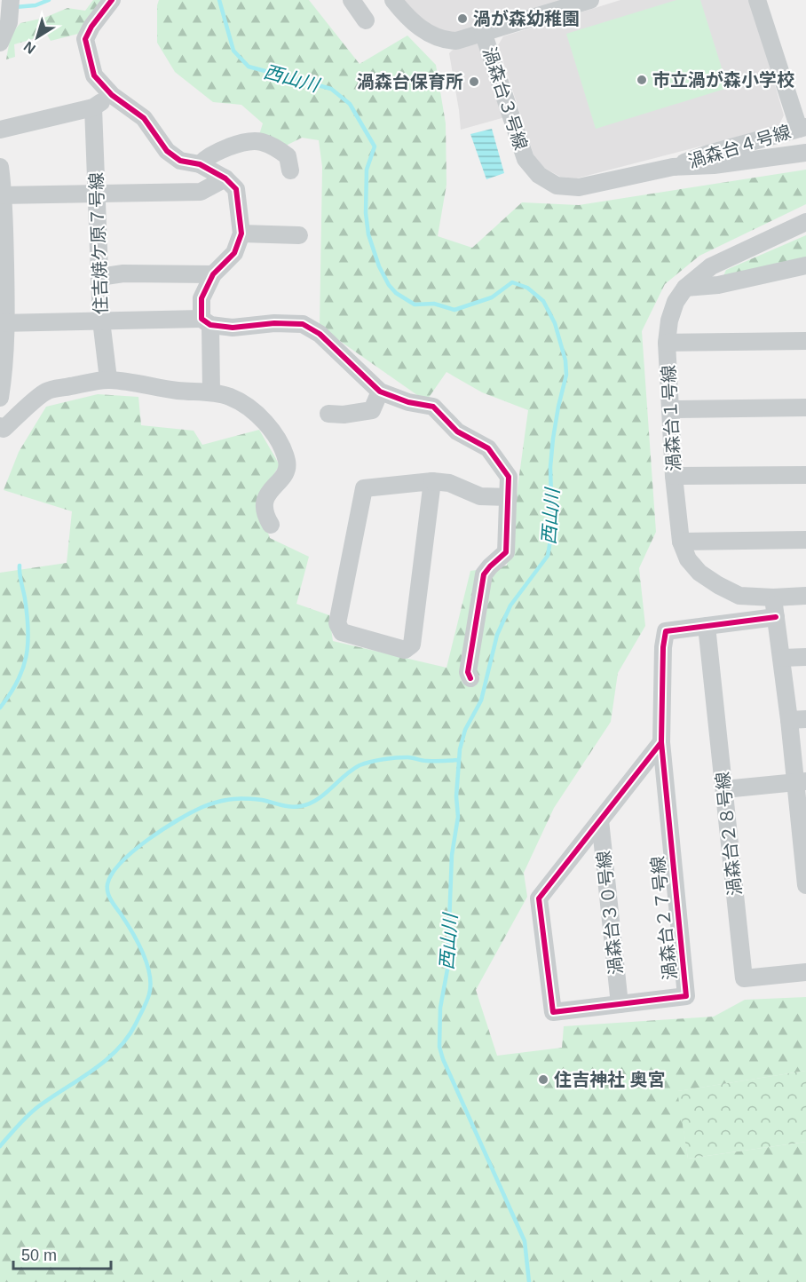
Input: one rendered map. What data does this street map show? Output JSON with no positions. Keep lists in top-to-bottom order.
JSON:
{
  "streets": {
    "street": [
      "渦森台３号線",
      "渦森台４号線",
      "住吉焼ケ原７号線",
      "渦森台１号線",
      "渦森台２８号線",
      "渦森台３０号線",
      "渦森台２７号線"
    ]
  },
  "crossings": [
    ["渦森台３号線", "渦森台４号線"],
    ["渦森台２８号線", "渦森台２７号線"],
    ["渦森台３０号線", "渦森台２７号線"]
  ],
  "water": ["西山川"],
  "places": [
    "渦が森幼稚園",
    "市立渦が森小学校",
    "渦森台保育所",
    "住吉神社 奥宮"
  ],
  "scale_bar": "50 m",
  "north": "bottom left"
}
